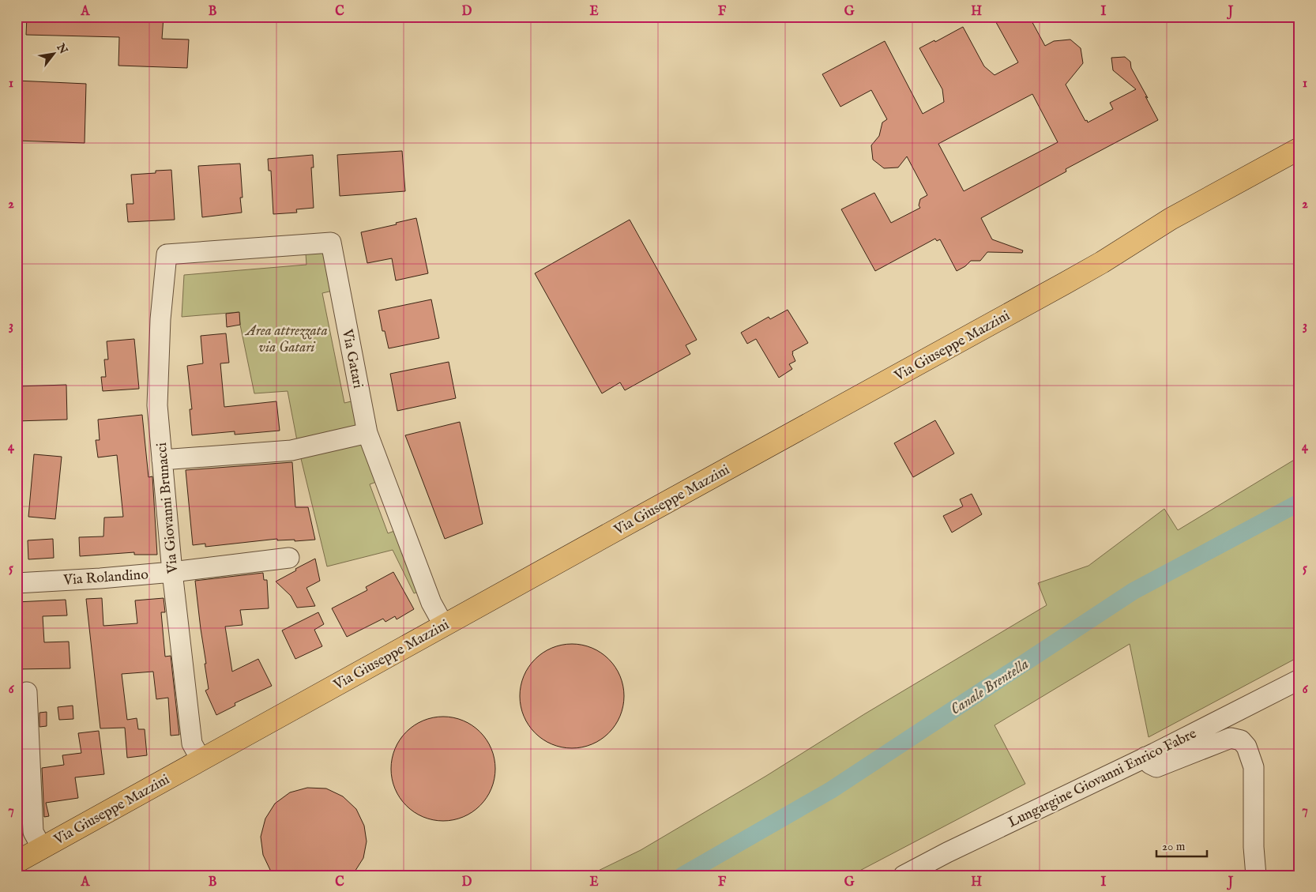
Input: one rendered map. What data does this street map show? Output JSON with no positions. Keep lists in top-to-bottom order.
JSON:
{
  "streets": {
    "main road": ["Via Giuseppe Mazzini"],
    "street": [
      "Via Gatari",
      "Via Giovanni Brunacci",
      "Via Rolandino",
      "Lungargine Giovanni Enrico Fabre"
    ]
  },
  "crossings": [
    ["Via Giuseppe Mazzini", "Via Gatari"],
    ["Via Giuseppe Mazzini", "Via Giovanni Brunacci"],
    ["Via Gatari", "Via Giovanni Brunacci"],
    ["Via Giovanni Brunacci", "Via Rolandino"]
  ],
  "water": ["Canale Brentella"],
  "parks": ["Area attrezzata via Gatari"],
  "scale_bar": "20 m",
  "north": "top right",
  "grid": {
    "columns": [
      "A",
      "B",
      "C",
      "D",
      "E",
      "F",
      "G",
      "H",
      "I",
      "J"
    ],
    "rows": [
      "1",
      "2",
      "3",
      "4",
      "5",
      "6",
      "7"
    ]
  }
}
